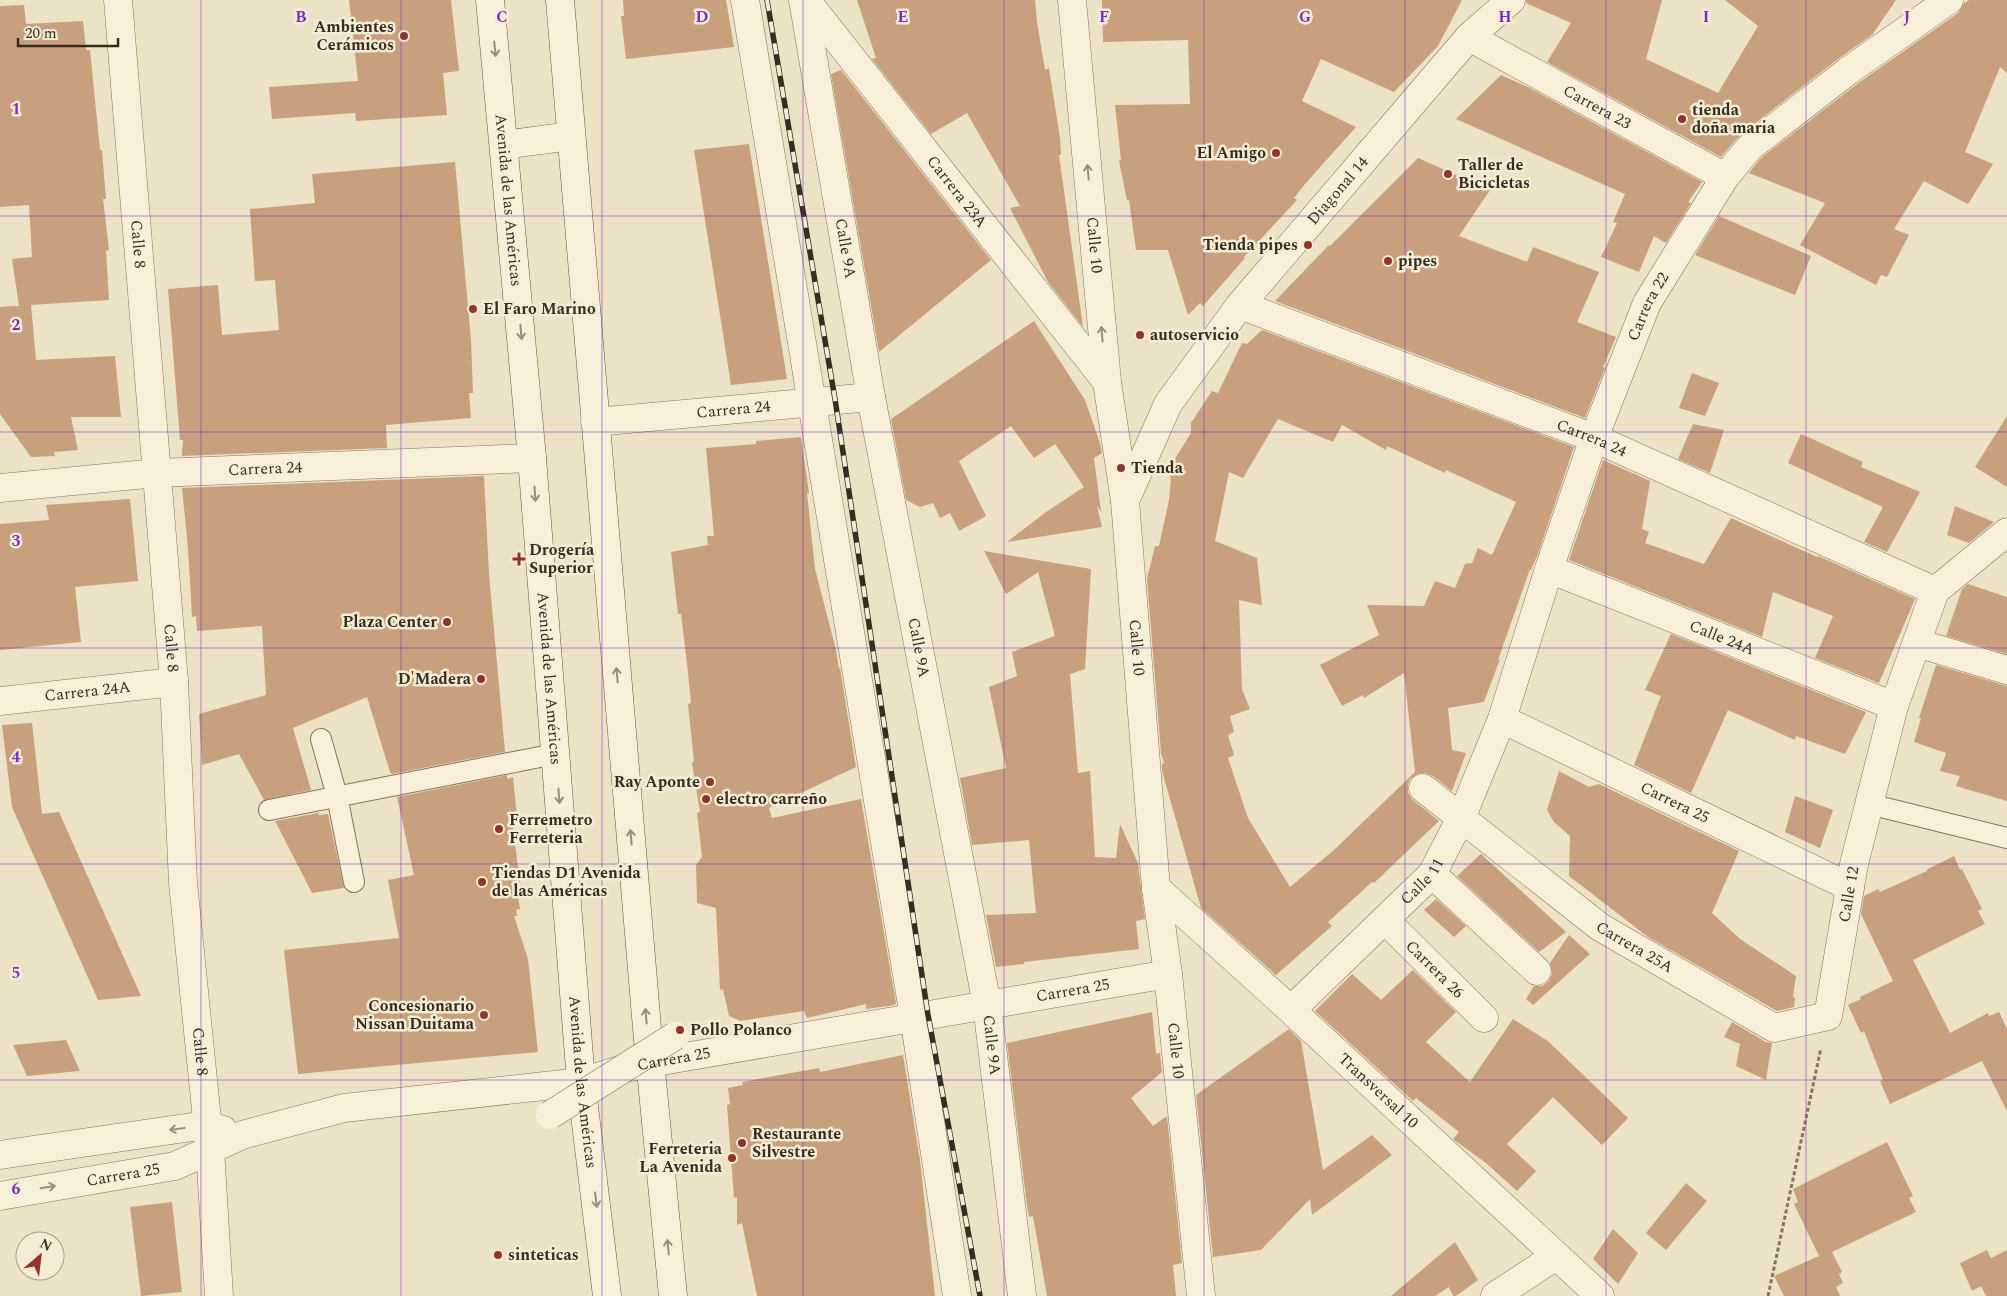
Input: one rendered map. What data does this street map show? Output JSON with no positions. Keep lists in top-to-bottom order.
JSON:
{
  "streets": {
    "street": [
      "Carrera 23",
      "Carrera 23A",
      "Diagonal 14",
      "Avenida de las Américas",
      "Calle 8",
      "Calle 10",
      "Calle 9A",
      "Carrera 22",
      "Carrera 24",
      "Calle 24A",
      "Carrera 24A",
      "Carrera 25",
      "Calle 11",
      "Calle 12",
      "Carrera 25A",
      "Carrera 26",
      "Transversal 10"
    ]
  },
  "crossings": [
    ["Carrera 23", "Diagonal 14"],
    ["Carrera 23", "Carrera 22"],
    ["Carrera 23A", "Calle 10"],
    ["Carrera 23A", "Calle 9A"],
    ["Diagonal 14", "Calle 10"],
    ["Diagonal 14", "Carrera 24"],
    ["Avenida de las Américas", "Carrera 24"],
    ["Avenida de las Américas", "Carrera 25"],
    ["Calle 8", "Carrera 24"],
    ["Calle 8", "Carrera 24A"],
    ["Calle 8", "Carrera 25"],
    ["Calle 10", "Carrera 25"],
    ["Calle 10", "Transversal 10"],
    ["Calle 9A", "Carrera 24"],
    ["Calle 9A", "Carrera 25"],
    ["Carrera 22", "Carrera 24"],
    ["Carrera 22", "Calle 24A"],
    ["Carrera 22", "Carrera 25"],
    ["Carrera 22", "Calle 11"],
    ["Carrera 24", "Calle 12"],
    ["Calle 24A", "Calle 12"],
    ["Carrera 25", "Calle 11"],
    ["Carrera 25", "Calle 12"],
    ["Calle 11", "Carrera 25A"],
    ["Calle 11", "Carrera 26"],
    ["Calle 11", "Transversal 10"],
    ["Calle 12", "Carrera 25A"]
  ],
  "places": {
    "other": [
      "Ambientes Cerámicos",
      "tienda doña maria",
      "El Amigo",
      "Taller de Bicicletas",
      "Tienda pipes",
      "pipes",
      "El Faro Marino",
      "autoservicio",
      "Tienda",
      "Plaza Center",
      "D'Madera",
      "Ray Aponte",
      "electro carreño",
      "Ferremetro Ferreteria",
      "Tiendas D1 Avenida de las Américas",
      "Concesionario Nissan Duitama",
      "Pollo Polanco",
      "Restaurante Silvestre",
      "Ferreteria La Avenida",
      "sinteticas"
    ],
    "health": ["Drogería Superior"]
  },
  "scale_bar": "20 m",
  "north": "top right",
  "grid": {
    "columns": [
      "B",
      "C",
      "D",
      "E",
      "F",
      "G",
      "H",
      "I",
      "J"
    ],
    "rows": [
      "1",
      "2",
      "3",
      "4",
      "5",
      "6"
    ]
  }
}
